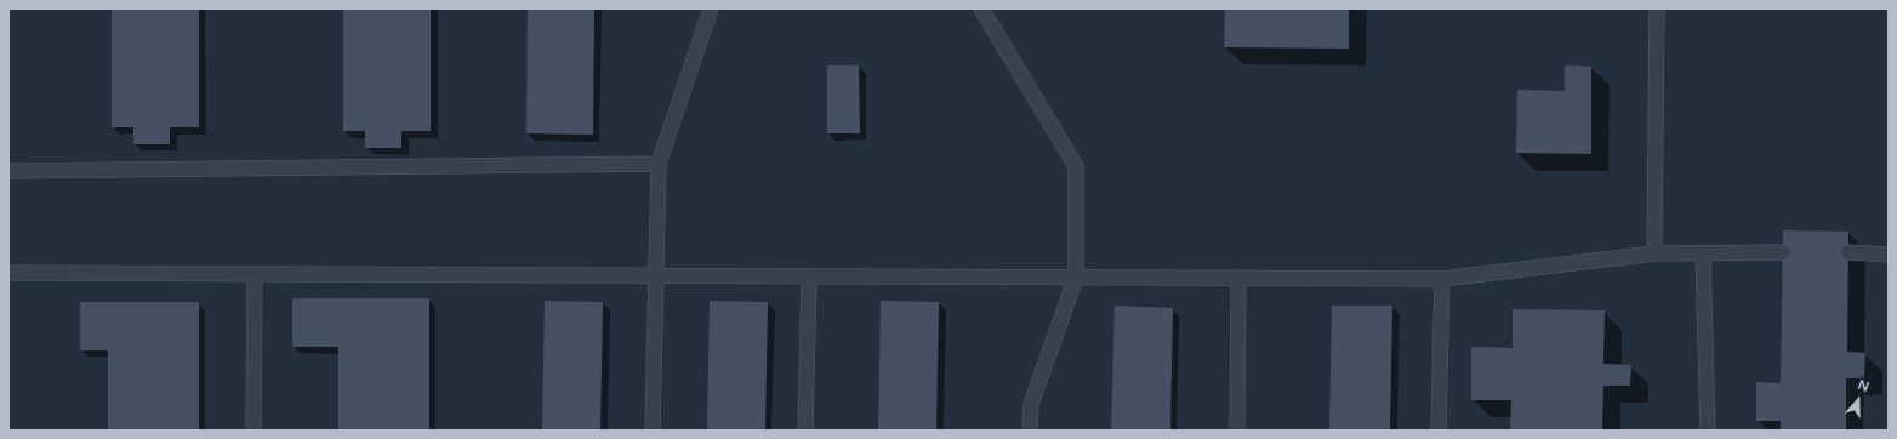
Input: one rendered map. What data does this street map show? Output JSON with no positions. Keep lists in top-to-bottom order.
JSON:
{
  "north": "top"
}
